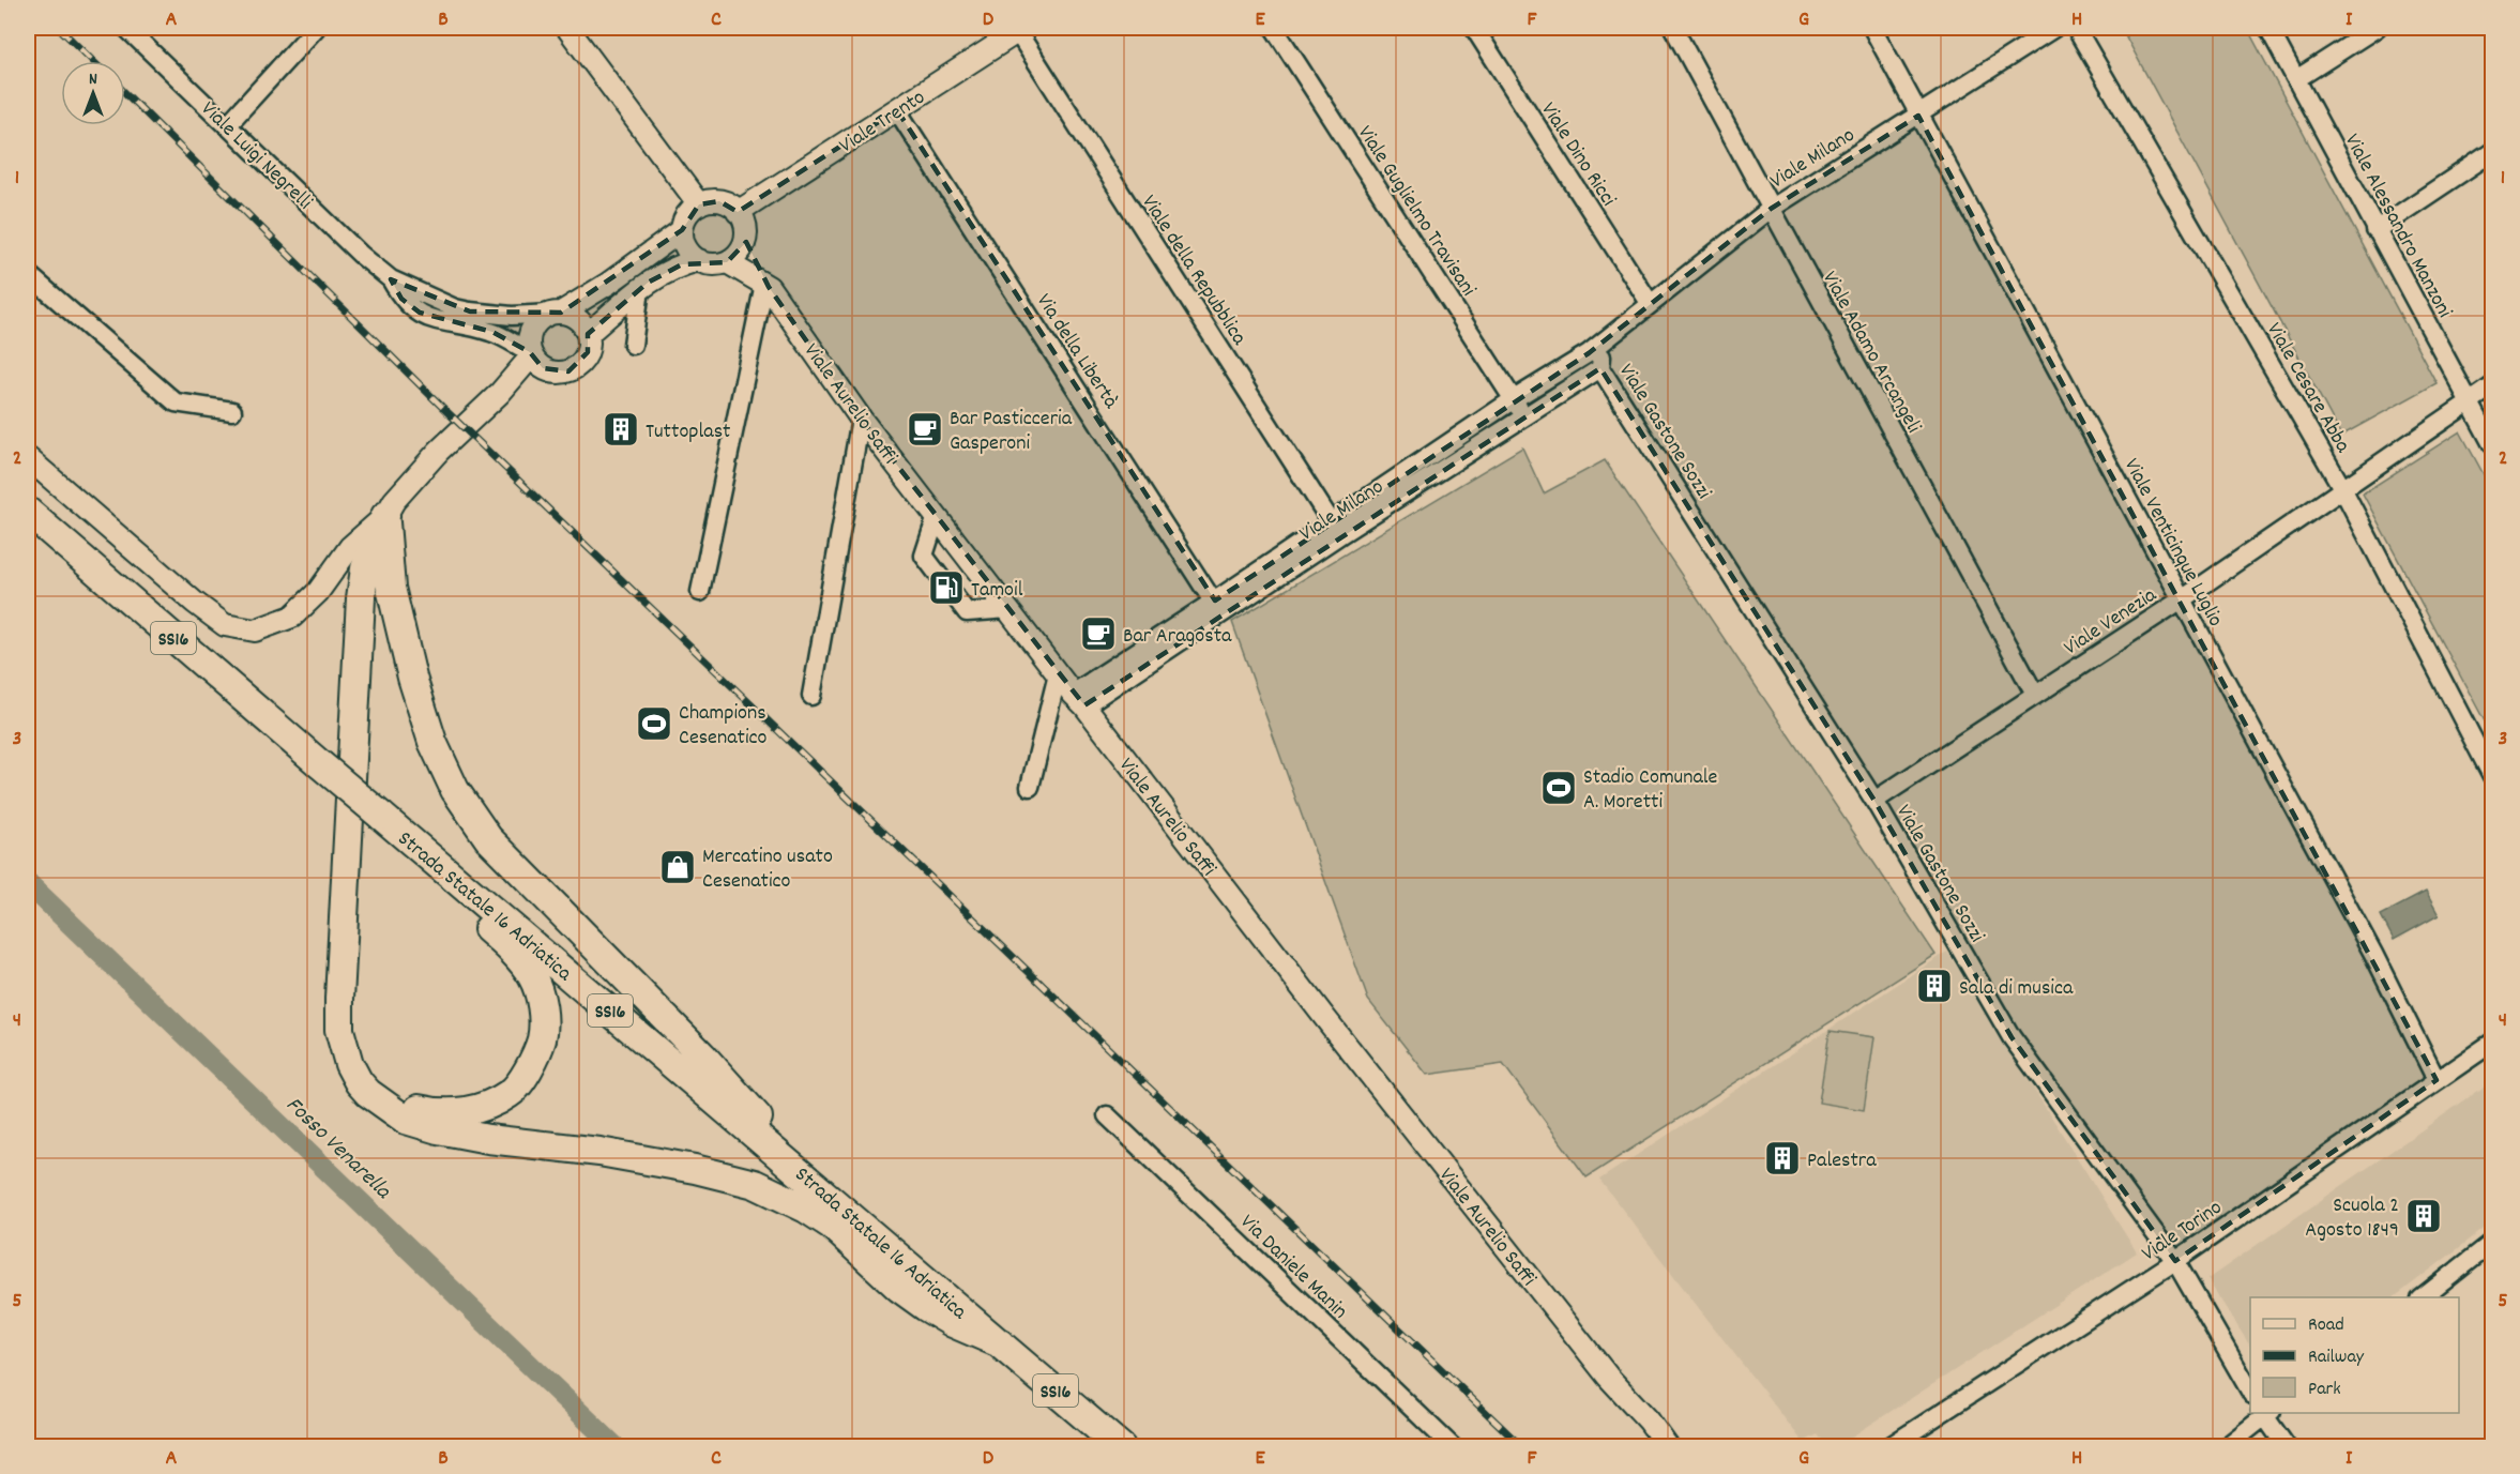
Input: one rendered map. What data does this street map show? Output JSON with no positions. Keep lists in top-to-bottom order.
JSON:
{
  "streets": {
    "main road": ["SS16", "Strada Statale 16 Adriatica"],
    "street": [
      "Viale Trento",
      "Viale Dino Ricci",
      "Viale Luigi Negrelli",
      "Viale Milano",
      "Viale Guglielmo Travisani",
      "Viale Alessandro Manzoni",
      "Viale della Repubblica",
      "Via della Libertà",
      "Viale Adamo Arcangeli",
      "Viale Cesare Abba",
      "Viale Aurelio Saffi",
      "Viale Gastone Sozzi",
      "Viale Venticinque Luglio",
      "Viale Venezia",
      "Viale Torino",
      "Via Daniele Manin"
    ]
  },
  "crossings": [
    ["Viale Trento", "Viale della Repubblica"],
    ["Viale Trento", "Via della Libertà"],
    ["Viale Trento", "Viale Aurelio Saffi"],
    ["Viale Dino Ricci", "Viale Milano"],
    ["Viale Milano", "Viale Guglielmo Travisani"],
    ["Viale Milano", "Viale della Repubblica"],
    ["Viale Milano", "Via della Libertà"],
    ["Viale Milano", "Viale Adamo Arcangeli"],
    ["Viale Milano", "Viale Aurelio Saffi"],
    ["Viale Milano", "Viale Gastone Sozzi"],
    ["Viale Milano", "Viale Venticinque Luglio"],
    ["Viale Alessandro Manzoni", "Viale Venezia"],
    ["Viale Adamo Arcangeli", "Viale Venezia"],
    ["Viale Cesare Abba", "Viale Venezia"],
    ["Viale Gastone Sozzi", "Viale Venezia"],
    ["Viale Gastone Sozzi", "Viale Torino"],
    ["Viale Venticinque Luglio", "Viale Venezia"],
    ["Viale Venticinque Luglio", "Viale Torino"]
  ],
  "water": ["Fosso Venarella"],
  "places": {
    "building": [
      "Tuttoplast",
      "Sala di musica",
      "Palestra",
      "Scuola 2 Agosto 1849"
    ],
    "cafe": ["Bar Pasticceria Gasperoni", "Bar Aragosta"],
    "fuel station": ["Tamoil"],
    "sports": ["Champions Cesenatico", "Stadio Comunale A. Moretti"],
    "shop": ["Mercatino usato Cesenatico"]
  },
  "legend": ["Road", "Railway", "Park"],
  "north": "top",
  "grid": {
    "columns": [
      "A",
      "B",
      "C",
      "D",
      "E",
      "F",
      "G",
      "H",
      "I"
    ],
    "rows": [
      "1",
      "2",
      "3",
      "4",
      "5"
    ]
  }
}
